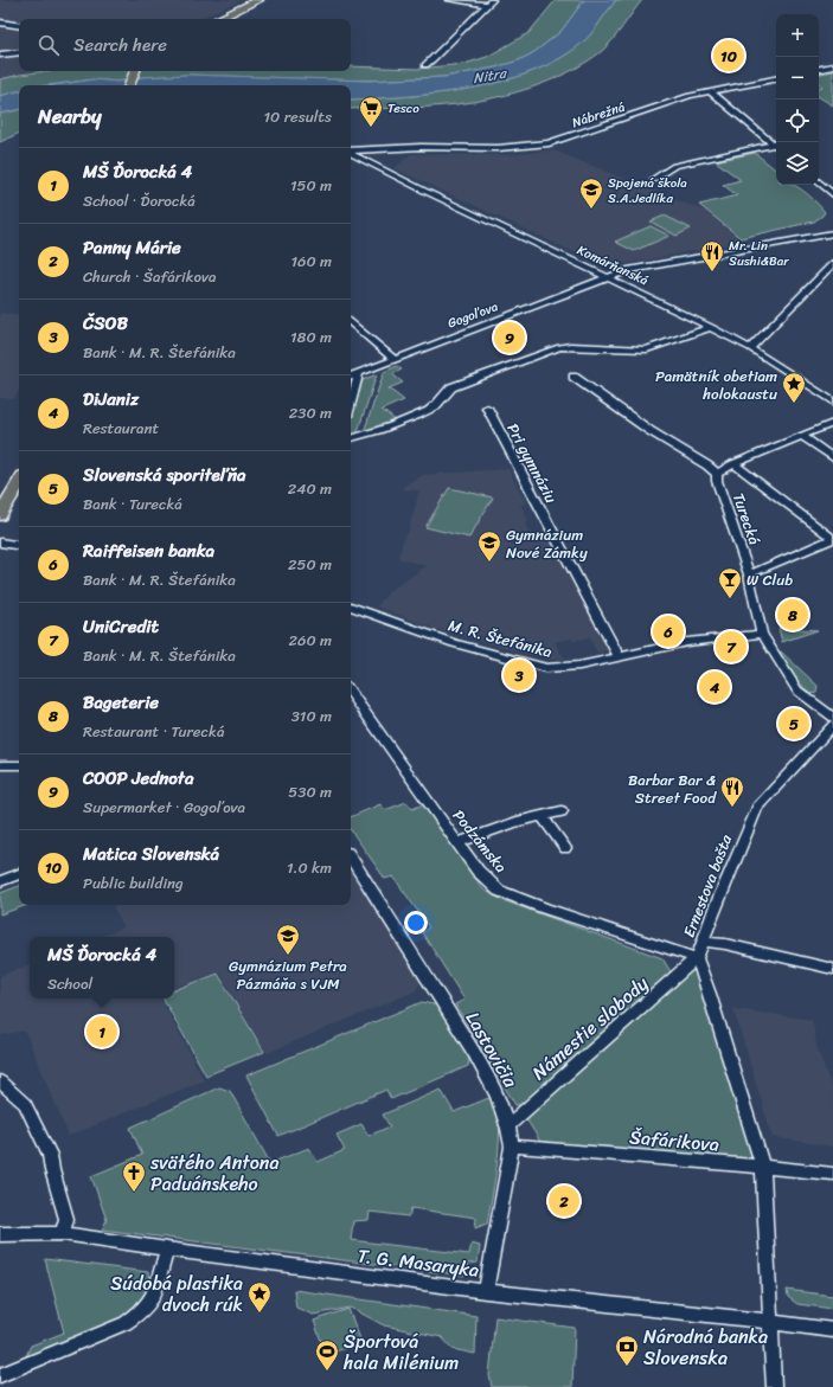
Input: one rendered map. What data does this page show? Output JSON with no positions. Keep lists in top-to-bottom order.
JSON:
{
  "streets": {
    "street": [
      "Nábrežná",
      "Komárňanská",
      "Gogoľova",
      "Pri gymnáziu",
      "Turecká",
      "M. R. Štefánika",
      "Podzámska",
      "Ernestova bašta",
      "Námestie slobody",
      "Lastovičia",
      "Šafárikova",
      "T. G. Masaryka"
    ]
  },
  "crossings": [
    ["Komárňanská", "Gogoľova"],
    ["Pri gymnáziu", "M. R. Štefánika"],
    ["Turecká", "M. R. Štefánika"],
    ["Podzámska", "Ernestova bašta"],
    ["Podzámska", "Námestie slobody"],
    ["Ernestova bašta", "Námestie slobody"],
    ["Ernestova bašta", "Šafárikova"],
    ["Ernestova bašta", "T. G. Masaryka"],
    ["Námestie slobody", "Lastovičia"],
    ["Lastovičia", "Šafárikova"],
    ["Lastovičia", "T. G. Masaryka"]
  ],
  "water": ["Nitra"],
  "places": {
    "supermarket": ["Tesco"],
    "school or university": ["Spojená škola S.A.Jedlíka", "Gymnázium Nové Zámky", "Gymnázium Petra Pázmáňa s VJM"],
    "restaurant": ["Mr. Lin Sushi&Bar", "Barbar Bar & Street Food"],
    "place": ["Pamätník obetiam holokaustu", "Súdobá plastika dvoch rúk"],
    "bar": ["W Club"],
    "church": ["svätého Antona Paduánskeho"],
    "bank": ["Národná banka Slovenska"],
    "sports": ["Športová hala Milénium"]
  },
  "page": {
    "map_buttons": ["+", "−"],
    "search": "Search here",
    "pins": [
      "10",
      "9",
      "8",
      "6",
      "7",
      "3",
      "4",
      "5",
      "1",
      "2"
    ],
    "heading": ["Nearby", "10 results"],
    "list": [
      {
        "mark": "1",
        "name": "MŠ Ďorocká 4",
        "note": "School · Ďorocká",
        "value": "150 m"
      },
      {
        "mark": "2",
        "name": "Panny Márie",
        "note": "Church · Šafárikova",
        "value": "160 m"
      },
      {
        "mark": "3",
        "name": "ČSOB",
        "note": "Bank · M. R. Štefánika",
        "value": "180 m"
      },
      {
        "mark": "4",
        "name": "DiJaniz",
        "note": "Restaurant",
        "value": "230 m"
      },
      {
        "mark": "5",
        "name": "Slovenská sporiteľňa",
        "note": "Bank · Turecká",
        "value": "240 m"
      },
      {
        "mark": "6",
        "name": "Raiffeisen banka",
        "note": "Bank · M. R. Štefánika",
        "value": "250 m"
      },
      {
        "mark": "7",
        "name": "UniCredit",
        "note": "Bank · M. R. Štefánika",
        "value": "260 m"
      },
      {
        "mark": "8",
        "name": "Bageterie",
        "note": "Restaurant · Turecká",
        "value": "310 m"
      },
      {
        "mark": "9",
        "name": "COOP Jednota",
        "note": "Supermarket · Gogoľova",
        "value": "530 m"
      },
      {
        "mark": "10",
        "name": "Matica Slovenská",
        "note": "Public building",
        "value": "1.0 km"
      }
    ],
    "popup": ["MŠ Ďorocká 4", "School"]
  }
}
